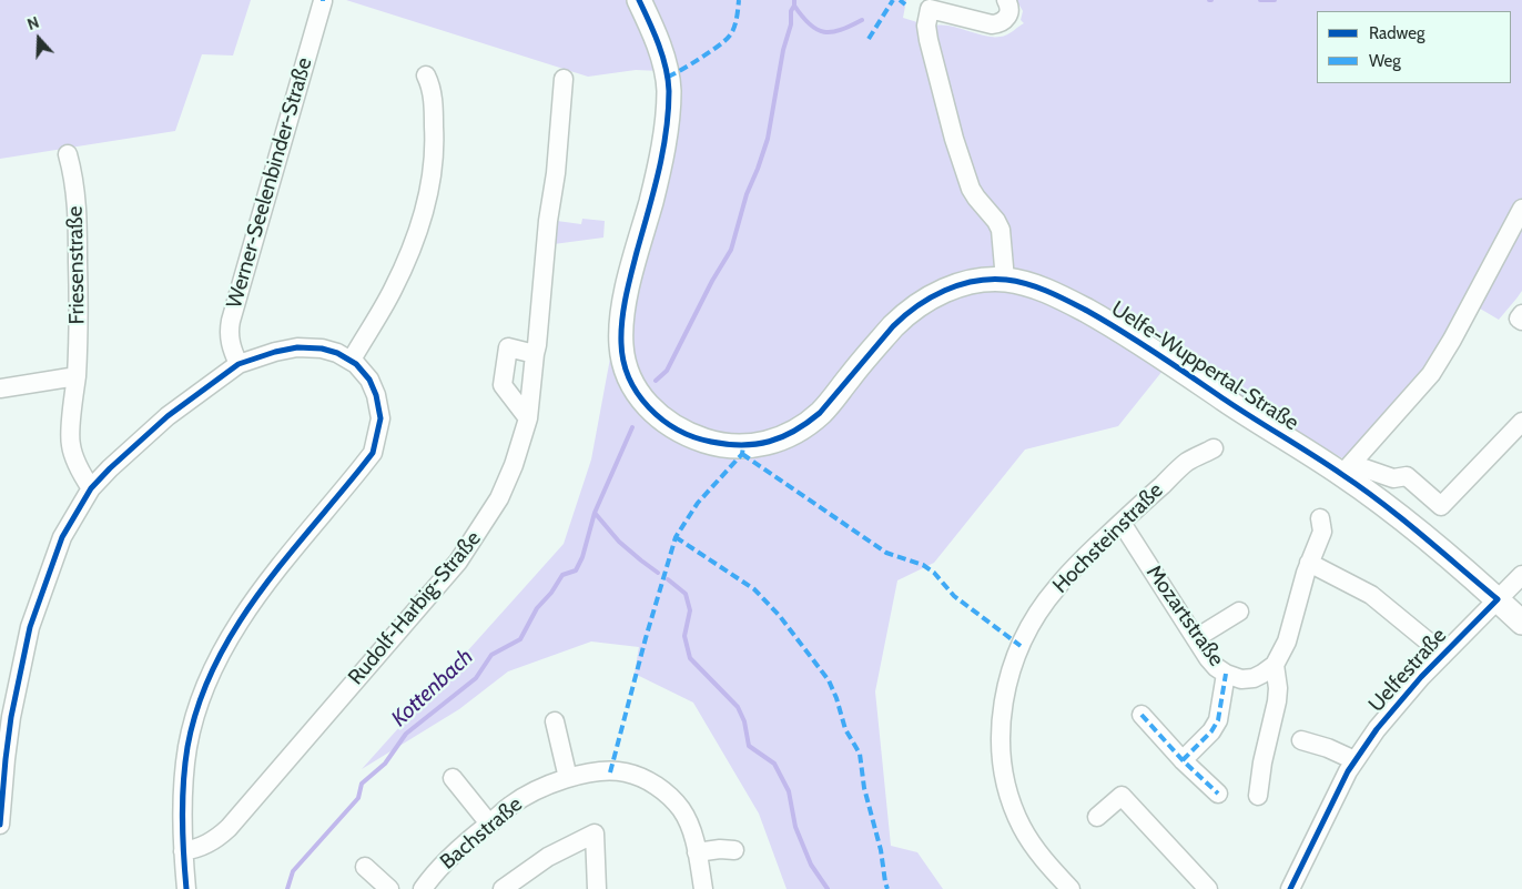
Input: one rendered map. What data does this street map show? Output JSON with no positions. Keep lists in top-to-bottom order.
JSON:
{
  "streets": {
    "main road": ["Uelfe-Wuppertal-Straße"],
    "street": [
      "Werner-Seelenbinder-Straße",
      "Friesenstraße",
      "Hochsteinstraße",
      "Rudolf-Harbig-Straße",
      "Mozartstraße",
      "Uelfestraße",
      "Bachstraße"
    ]
  },
  "crossings": [
    ["Uelfe-Wuppertal-Straße", "Uelfestraße"],
    ["Hochsteinstraße", "Mozartstraße"]
  ],
  "water": ["Kottenbach"],
  "legend": ["Radweg", "Weg"],
  "north": "top"
}
